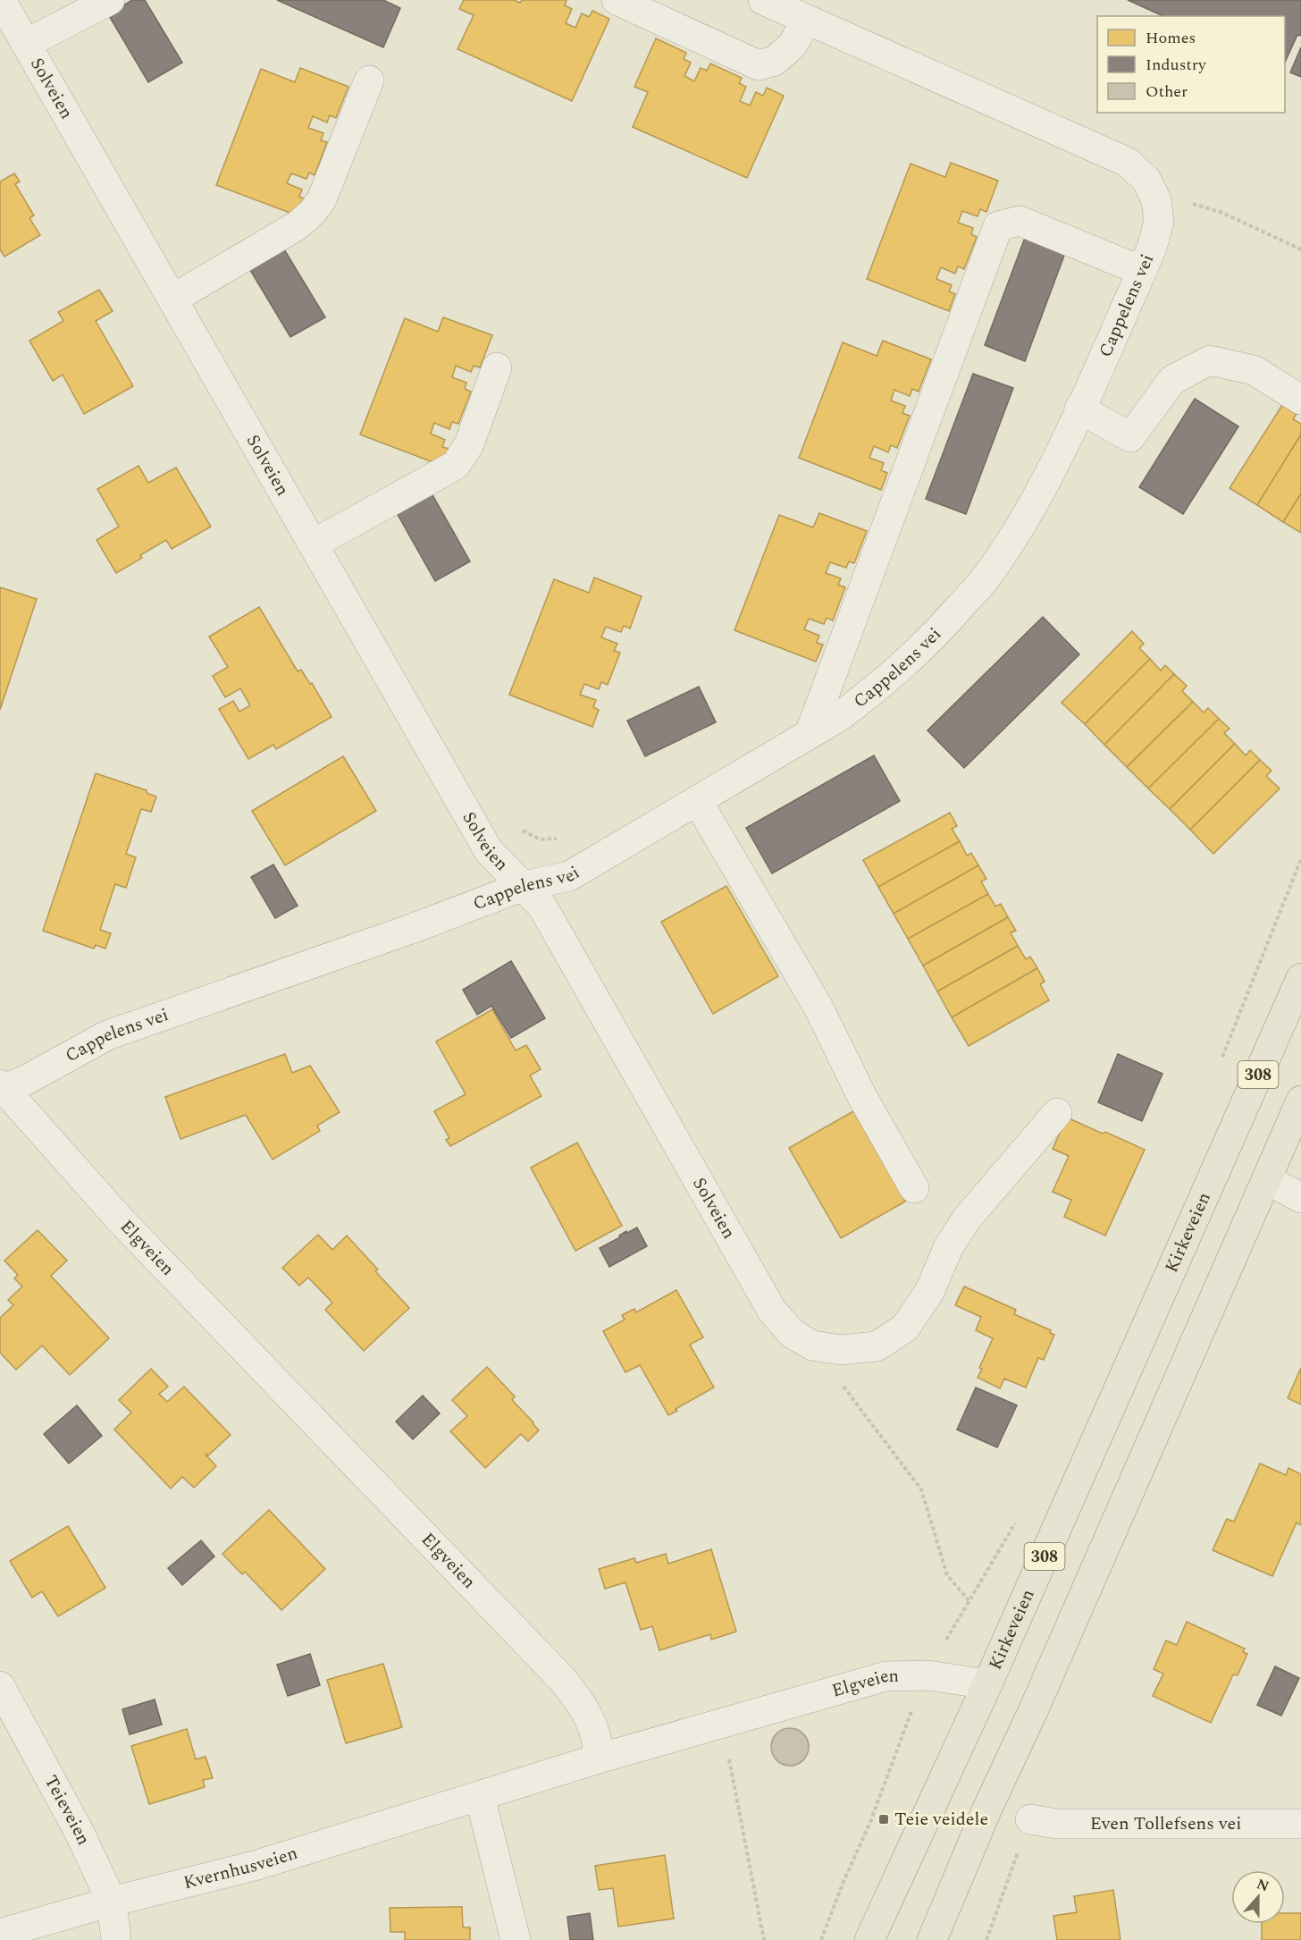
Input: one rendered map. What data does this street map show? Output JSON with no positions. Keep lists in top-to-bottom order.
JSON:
{
  "streets": {
    "main road": ["308", "Kirkeveien"],
    "street": [
      "Solveien",
      "Cappelens vei",
      "Elgveien",
      "Teieveien",
      "Even Tollefsens vei",
      "Kvernhusveien"
    ]
  },
  "crossings": [
    ["Solveien", "Cappelens vei"],
    ["Cappelens vei", "Elgveien"],
    ["Kirkeveien", "Elgveien"],
    ["Elgveien", "Kvernhusveien"],
    ["Teieveien", "Kvernhusveien"]
  ],
  "places": {
    "transit": ["Teie veidele"]
  },
  "legend": ["Homes", "Industry", "Other"],
  "north": "top"
}
